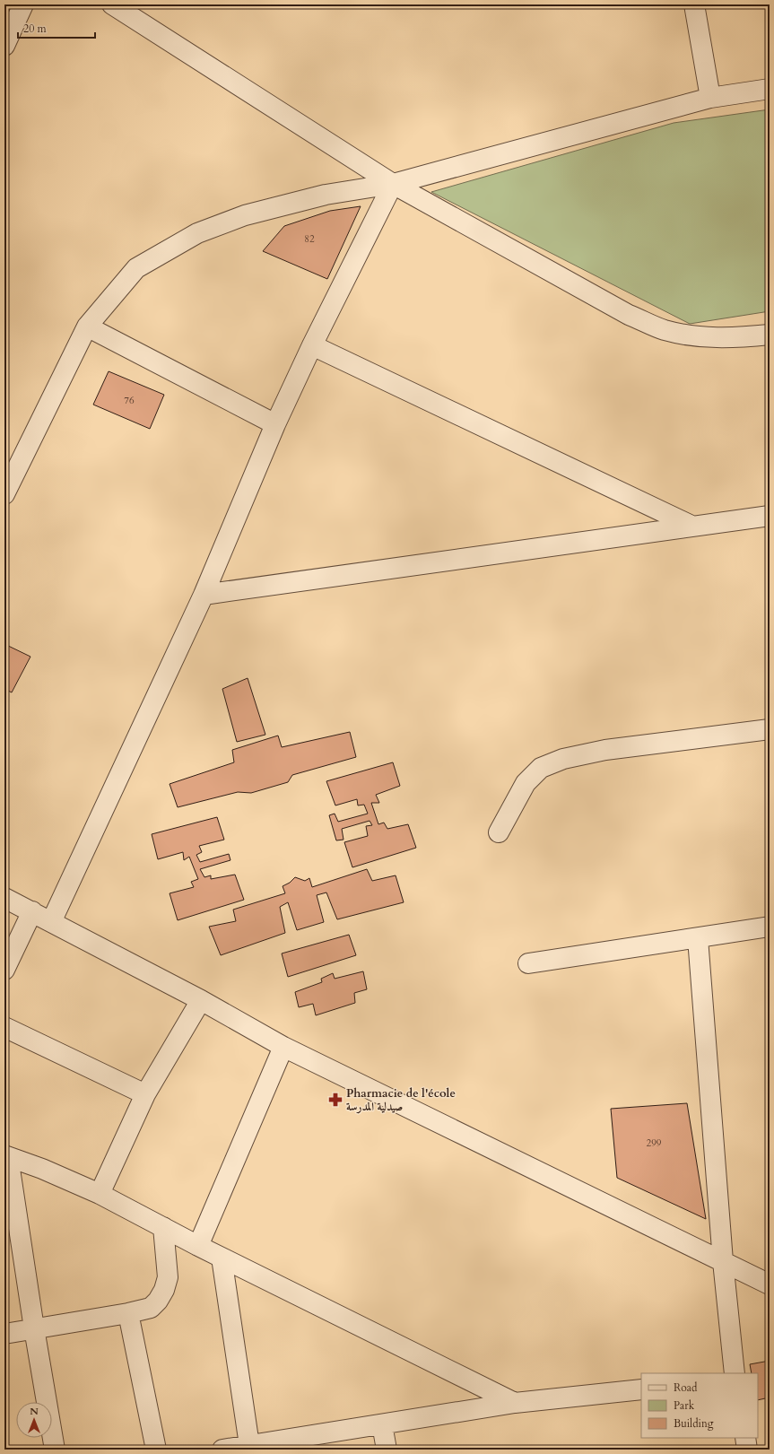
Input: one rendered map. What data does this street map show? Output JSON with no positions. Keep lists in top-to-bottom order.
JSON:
{
  "places": {
    "pharmacy": ["Pharmacie de l'école صيدلية المدرسة"]
  },
  "house_numbers": ["82", "76", "299"],
  "legend": ["Road", "Park", "Building"],
  "scale_bar": "20 m",
  "north": "top"
}
